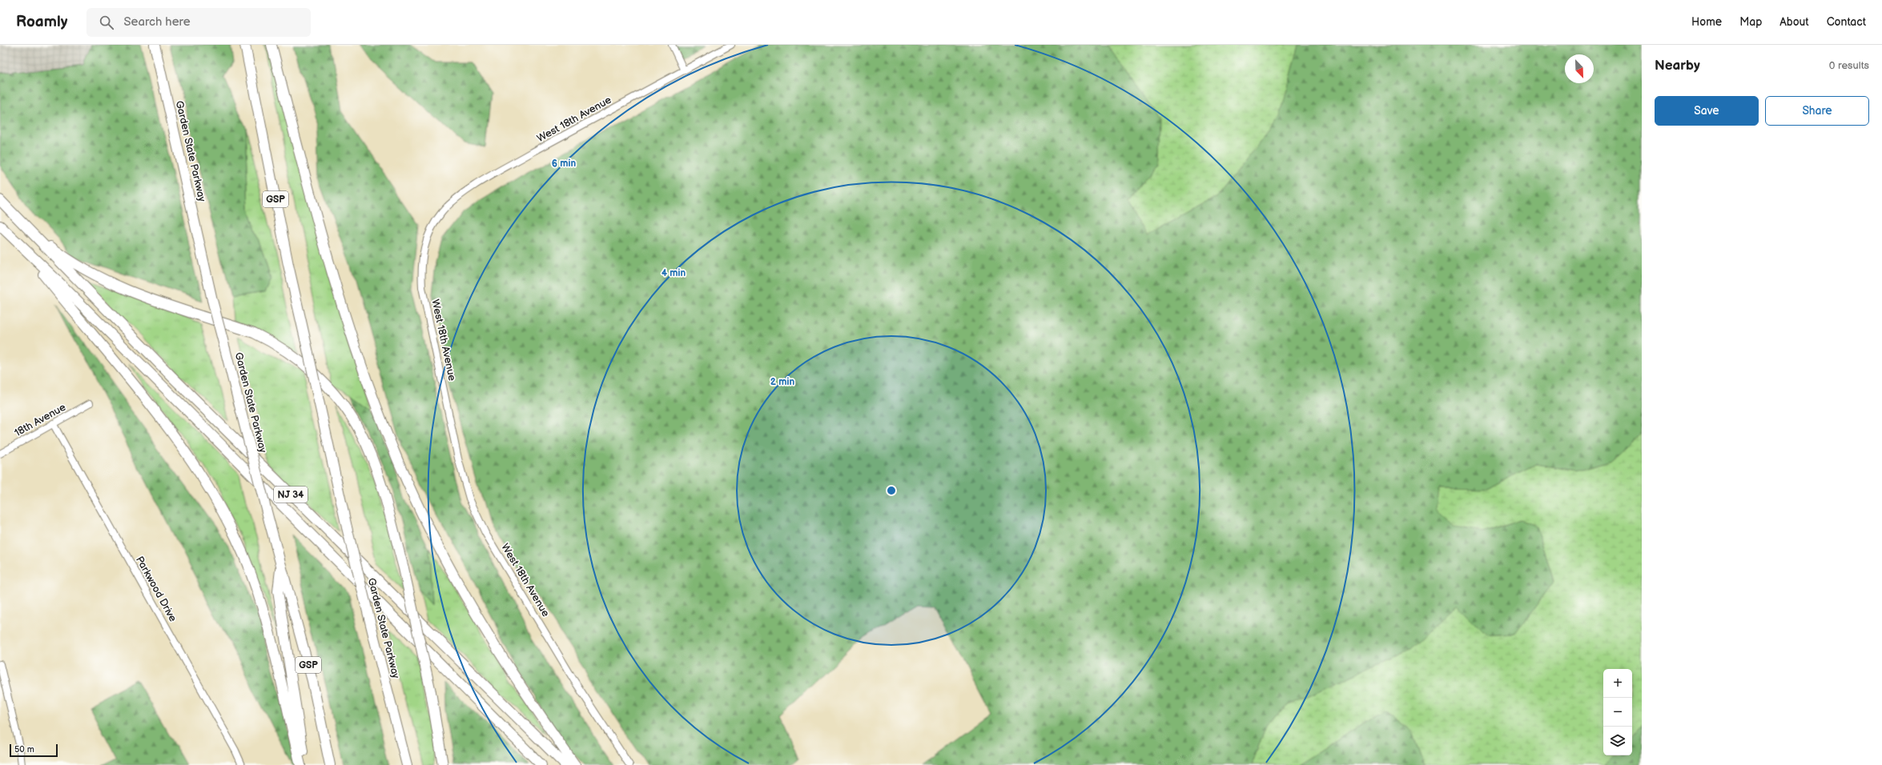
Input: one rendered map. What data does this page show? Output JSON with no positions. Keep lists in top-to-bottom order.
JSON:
{
  "streets": {
    "highway": ["Garden State Parkway", "GSP", "NJ 34"],
    "street": ["West 18th Avenue", "18th Avenue", "Parkwood Drive"]
  },
  "crossings": [
    ["18th Avenue", "Parkwood Drive"]
  ],
  "scale_bar": "50 m",
  "north": "bottom right",
  "page": {
    "header": "Roamly",
    "search": "Search here",
    "nav": [
      "Home",
      "Map",
      "About",
      "Contact"
    ],
    "heading": ["Nearby", "0 results"],
    "buttons": ["Save", "Share"],
    "map_buttons": ["+", "−"],
    "scale": "50 m"
  },
  "rings": ["6 min", "4 min", "2 min"]
}
